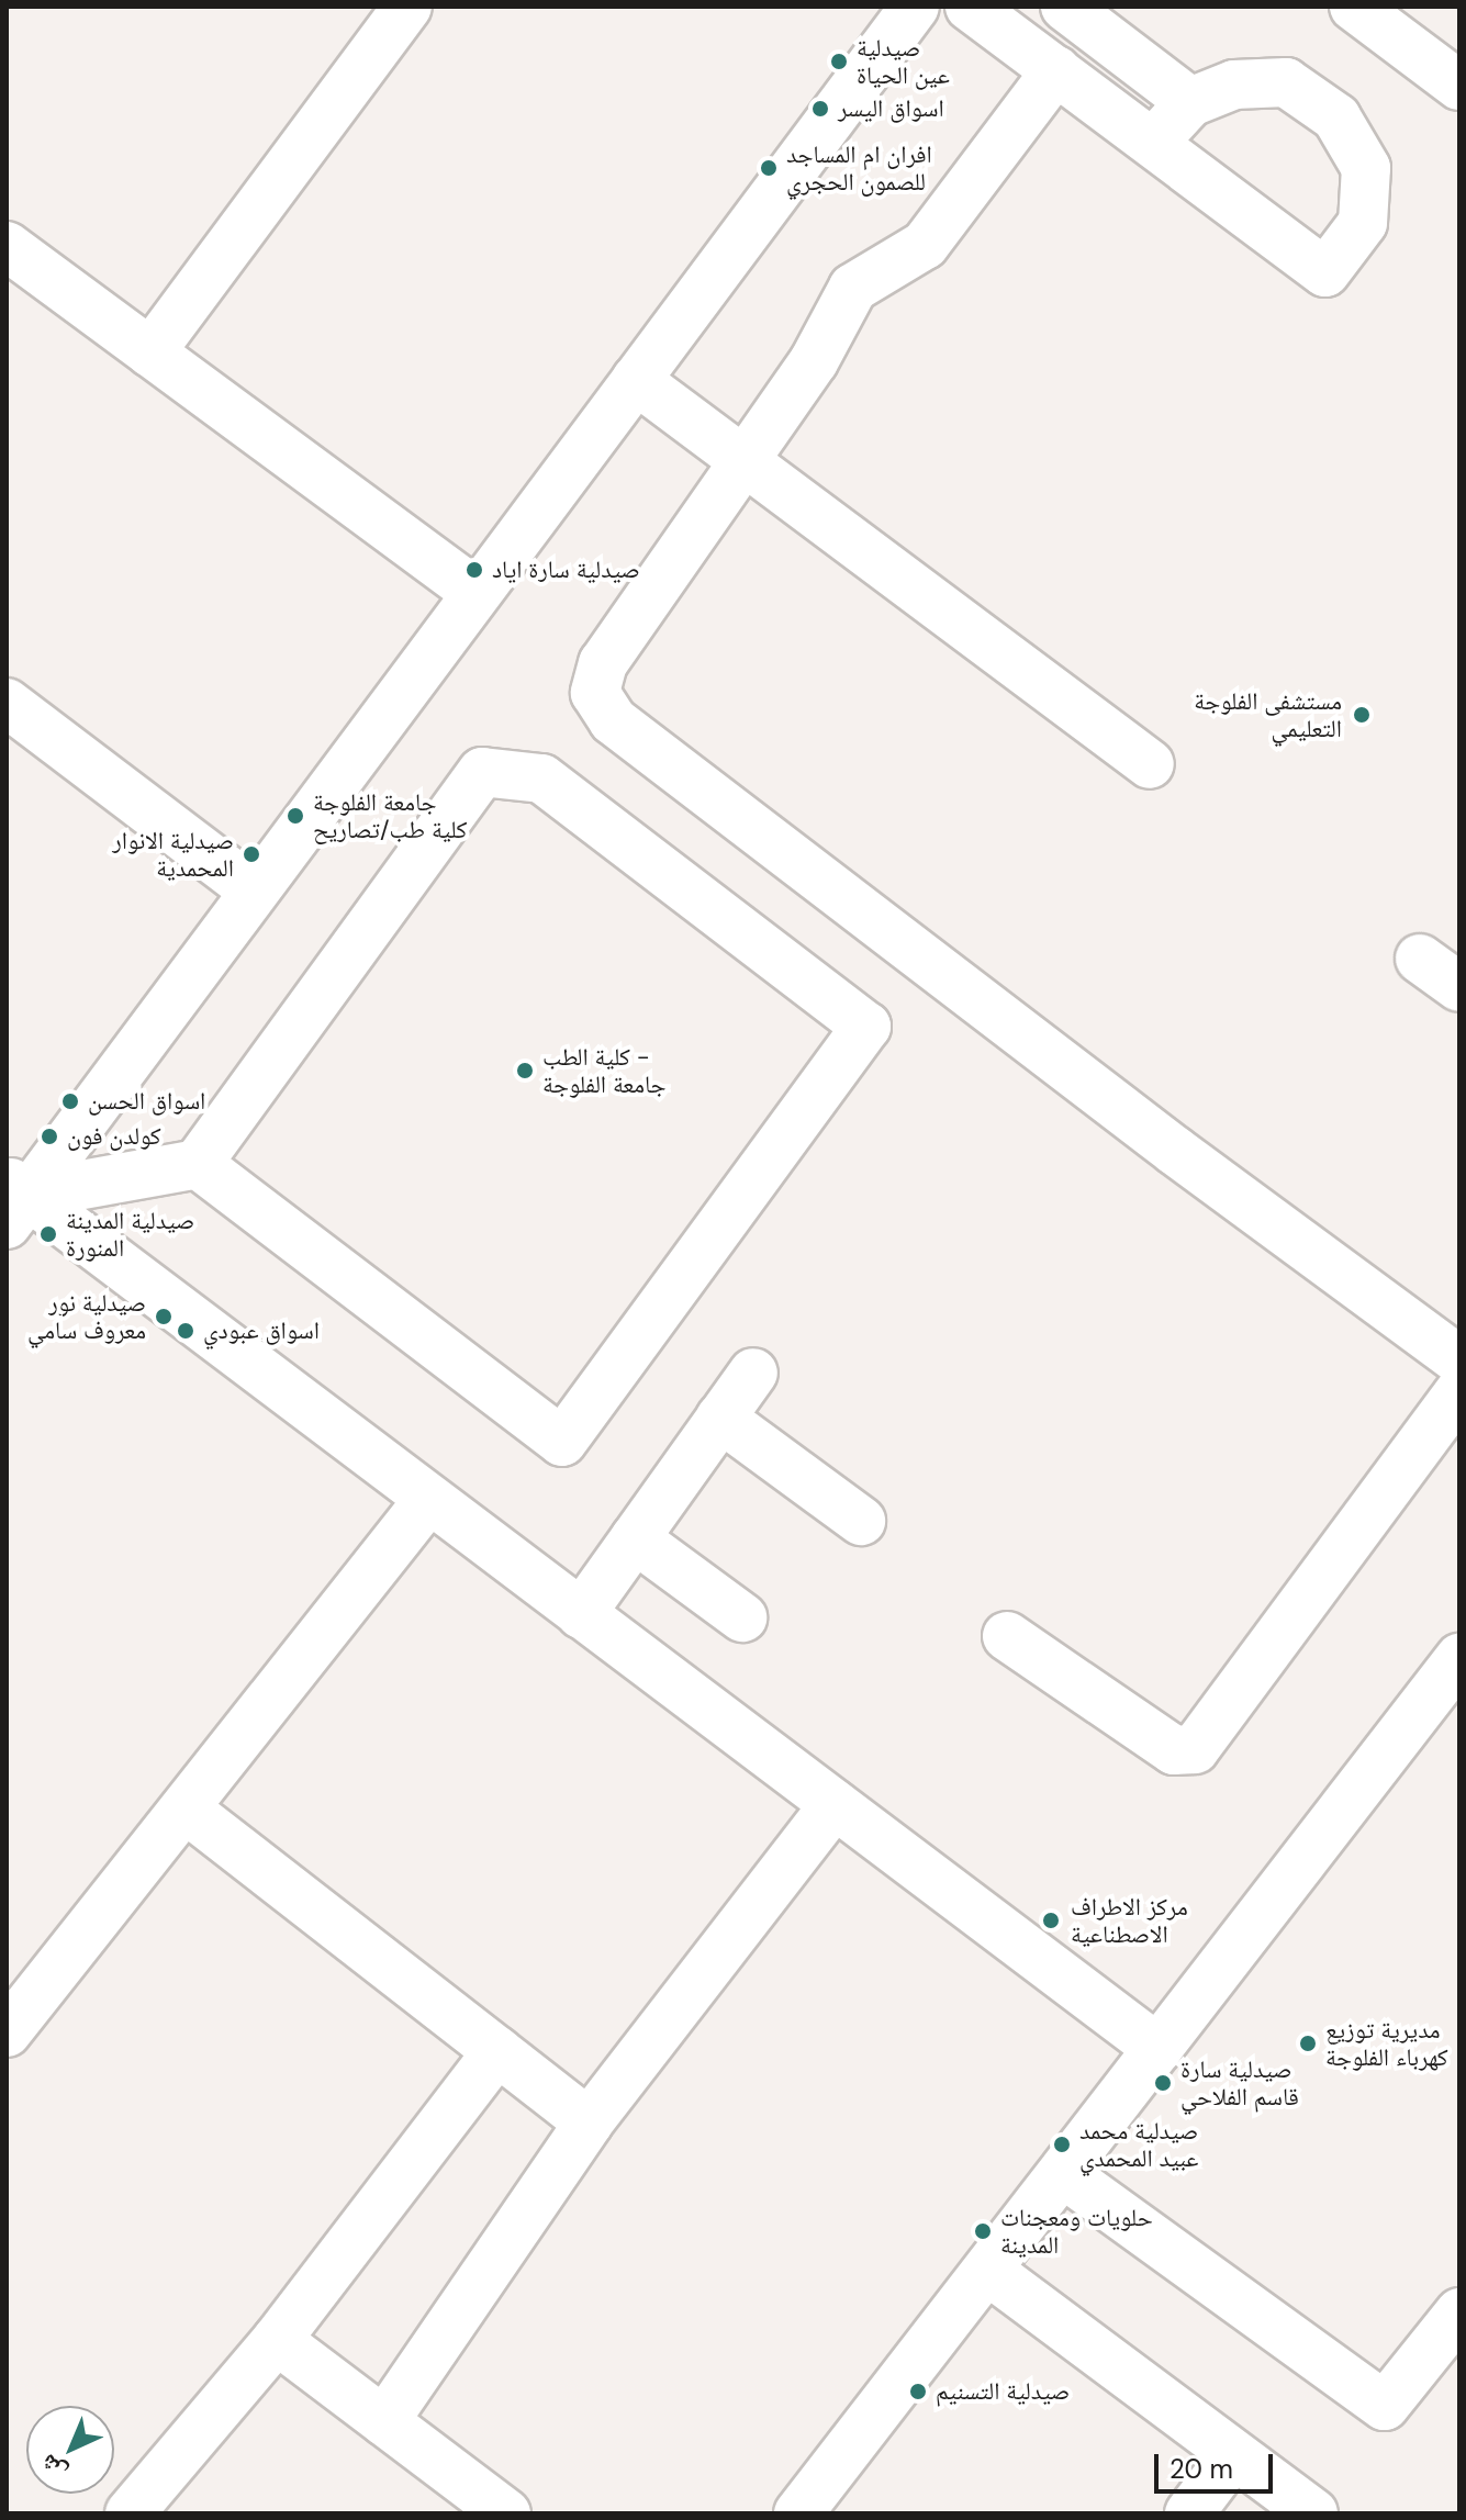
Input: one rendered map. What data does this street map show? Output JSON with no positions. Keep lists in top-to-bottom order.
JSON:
{
  "places": [
    "صيدلية عين الحياة",
    "اسواق اليسر",
    "افران ام المساجد للصمون الحجري",
    "صيدلية سارة اياد",
    "مستشفى الفلوجة التعليمي",
    "جامعة الفلوجة كلية طب/تصاريح",
    "صيدلية الانوار المحمدية",
    "كلية الطب - جامعة الفلوجة",
    "اسواق الحسن",
    "كولدن فون",
    "صيدلية المدينة المنورة",
    "صيدلية نور معروف سامي",
    "اسواق عبودي",
    "مركز الاطراف الاصطناعية",
    "مديرية توزيع كهرباء الفلوجة",
    "صيدلية سارة قاسم الفلاحي",
    "صيدلية محمد عبيد المحمدي",
    "حلويات ومعجنات المدينة",
    "صيدلية التسنيم"
  ],
  "scale_bar": "20 m",
  "north": "bottom left"
}
